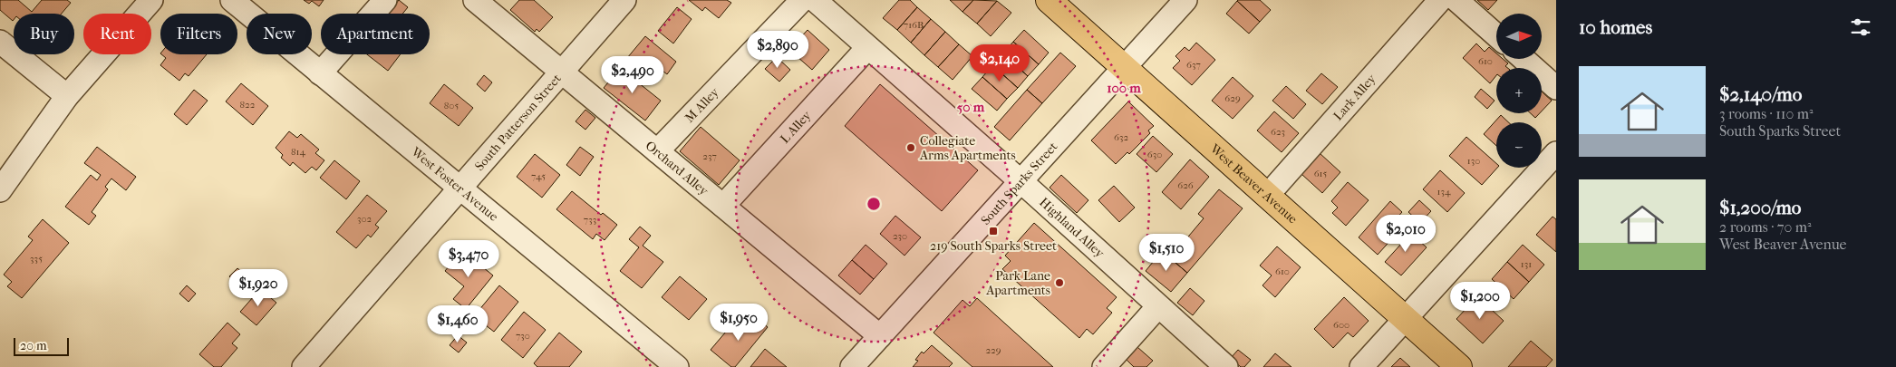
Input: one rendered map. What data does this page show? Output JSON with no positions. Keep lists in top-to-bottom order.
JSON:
{
  "streets": {
    "main road": ["West Beaver Avenue"],
    "street": [
      "Lark Alley",
      "M Alley",
      "South Patterson Street",
      "L Alley",
      "Orchard Alley",
      "West Foster Avenue",
      "South Sparks Street",
      "Highland Alley"
    ]
  },
  "crossings": [
    ["Lark Alley", "West Beaver Avenue"],
    ["M Alley", "Orchard Alley"],
    ["South Patterson Street", "Orchard Alley"],
    ["South Patterson Street", "West Foster Avenue"],
    ["L Alley", "Orchard Alley"],
    ["L Alley", "Highland Alley"],
    ["Orchard Alley", "South Sparks Street"],
    ["South Sparks Street", "West Beaver Avenue"],
    ["South Sparks Street", "Highland Alley"]
  ],
  "places": {
    "other": ["Collegiate Arms Apartments", "Park Lane Apartments"],
    "transit": ["219 South Sparks Street"]
  },
  "house_numbers": [
    "716B",
    "610",
    "637",
    "629",
    "822",
    "805",
    "623",
    "632",
    "814",
    "630",
    "237",
    "130",
    "615",
    "745",
    "626",
    "134",
    "302",
    "733",
    "230",
    "335",
    "131",
    "610",
    "600",
    "730",
    "229"
  ],
  "scale_bar": "20 m",
  "north": "right",
  "page": {
    "heading": "10 homes",
    "map_buttons": ["+", "−"],
    "chip": [
      "Buy",
      "Rent",
      "Filters",
      "New",
      "Apartment"
    ],
    "price": [
      "$2,890",
      "$2,140",
      "$2,490",
      "$2,010",
      "$1,510",
      "$3,470",
      "$1,920",
      "$1,200",
      "$1,950",
      "$1,460"
    ],
    "list": [
      {
        "name": "$2,140/mo",
        "note": "3 rooms · 110 m² · South Sparks Street"
      },
      {
        "name": "$1,200/mo",
        "note": "2 rooms · 70 m² · West Beaver Avenue"
      }
    ],
    "scale": "20 m"
  },
  "rings": ["100 m", "50 m"]
}
